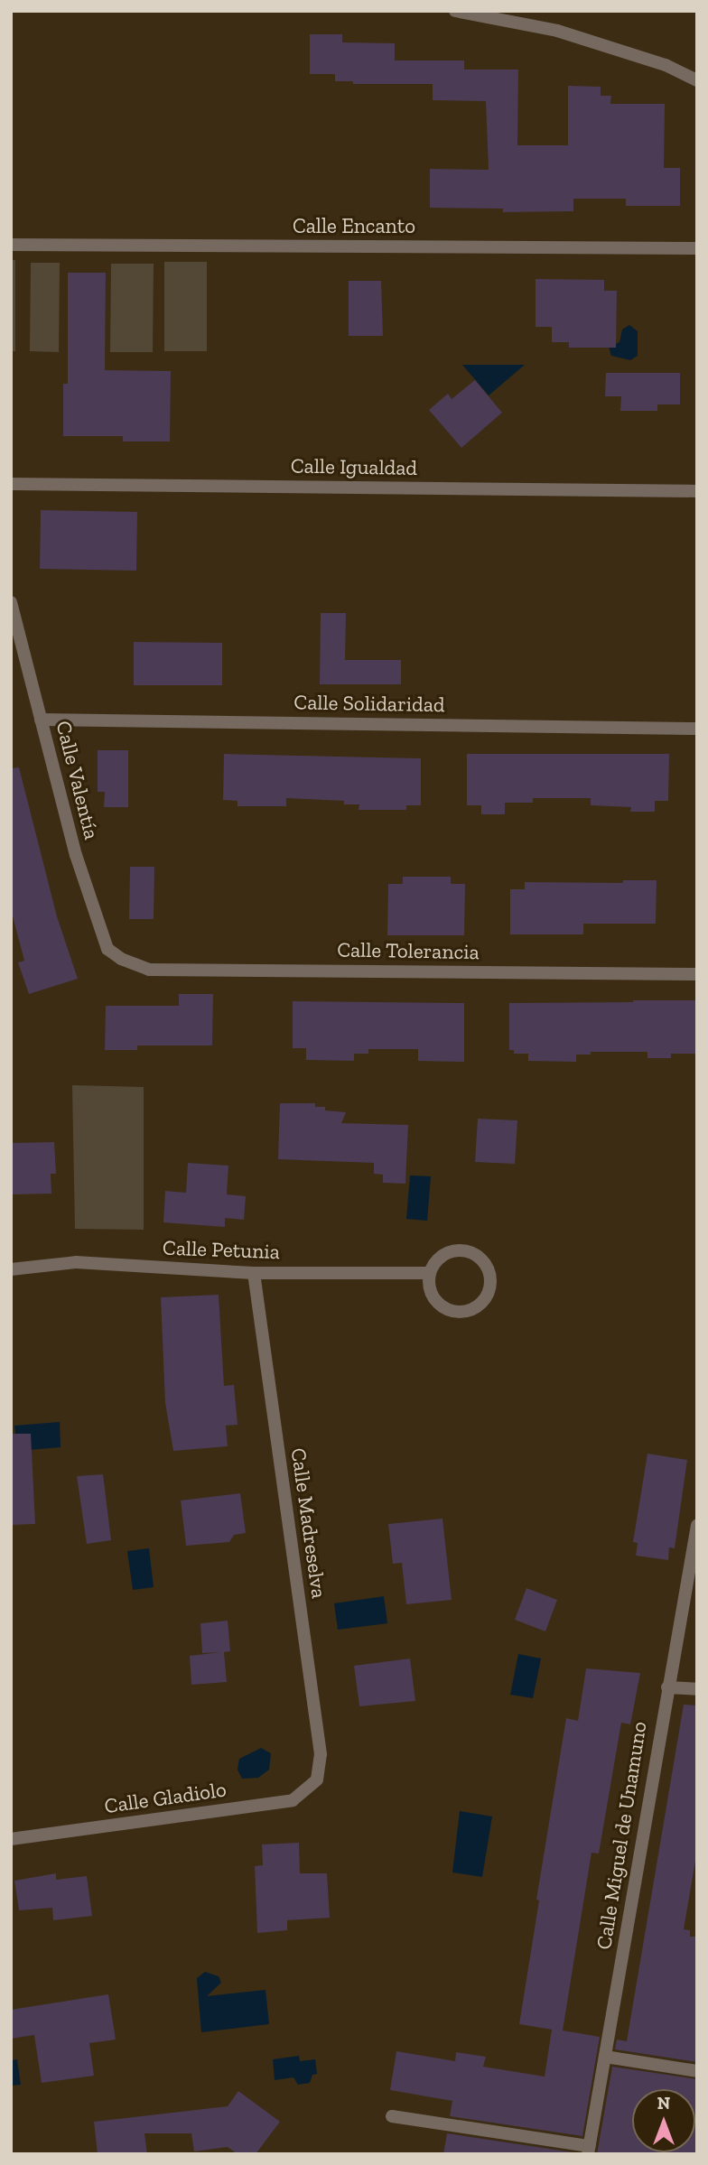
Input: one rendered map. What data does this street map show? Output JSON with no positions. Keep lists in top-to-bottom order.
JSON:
{
  "streets": {
    "street": [
      "Calle Encanto",
      "Calle Igualdad",
      "Calle Solidaridad",
      "Calle Valentía",
      "Calle Tolerancia",
      "Calle Petunia",
      "Calle Madreselva",
      "Calle Gladiolo",
      "Calle Miguel de Unamuno"
    ]
  },
  "crossings": [
    ["Calle Solidaridad", "Calle Valentía"],
    ["Calle Valentía", "Calle Tolerancia"],
    ["Calle Petunia", "Calle Madreselva"],
    ["Calle Madreselva", "Calle Gladiolo"]
  ],
  "north": "top"
}
